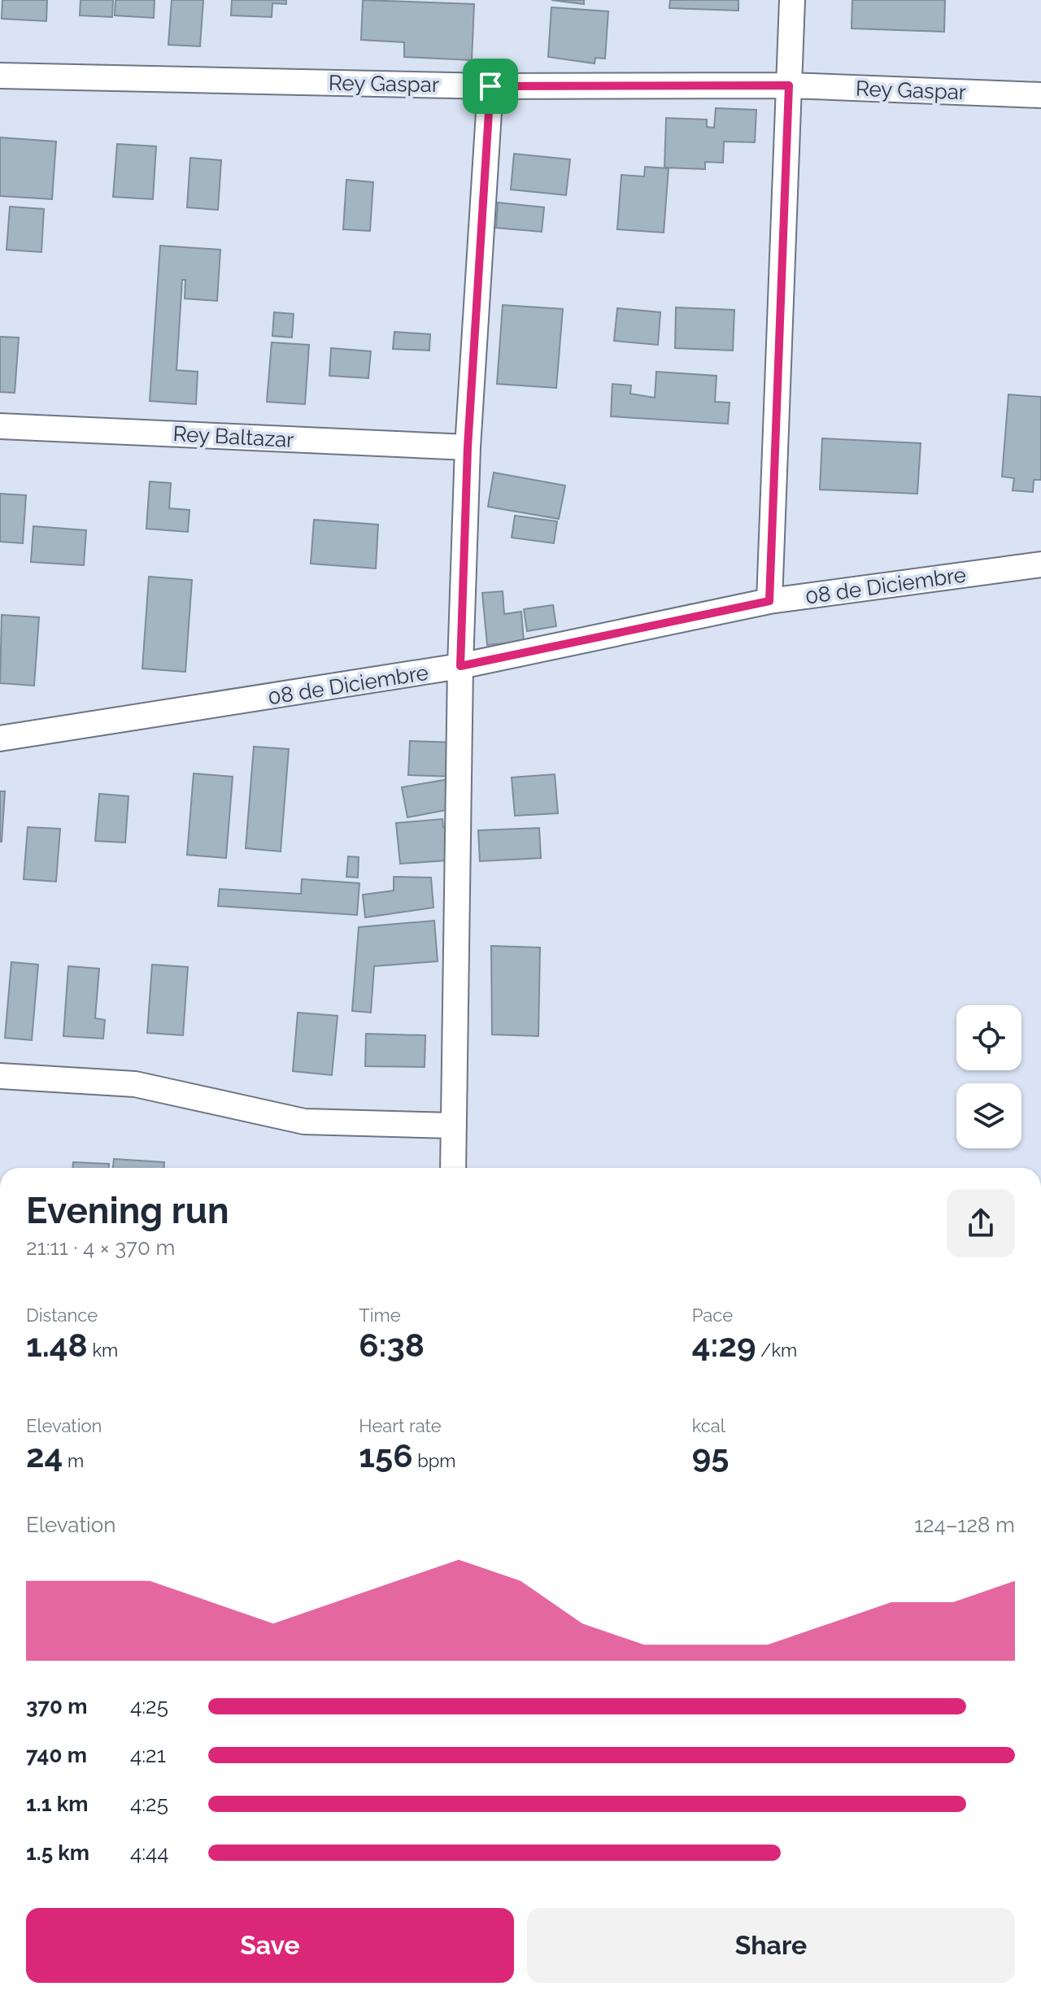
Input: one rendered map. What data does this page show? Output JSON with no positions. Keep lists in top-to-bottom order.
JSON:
{
  "streets": {
    "street": ["Rey Gaspar", "Rey Baltazar", "08 de Diciembre"]
  },
  "page": {
    "heading": ["Evening run", "21:11 · 4 × 370 m"],
    "stats": [
      ["Distance", "1.48 km"],
      ["Time", "6:38"],
      ["Pace", "4:29 /km"],
      ["Elevation", "24 m"],
      ["Heart rate", "156 bpm"],
      ["kcal", "95"]
    ],
    "chart": ["Elevation", "124–128 m"],
    "list": [
      {
        "name": "370 m",
        "note": "4:25"
      },
      {
        "name": "740 m",
        "note": "4:21"
      },
      {
        "name": "1.1 km",
        "note": "4:25"
      },
      {
        "name": "1.5 km",
        "note": "4:44"
      }
    ],
    "buttons": ["Save", "Share"]
  }
}
